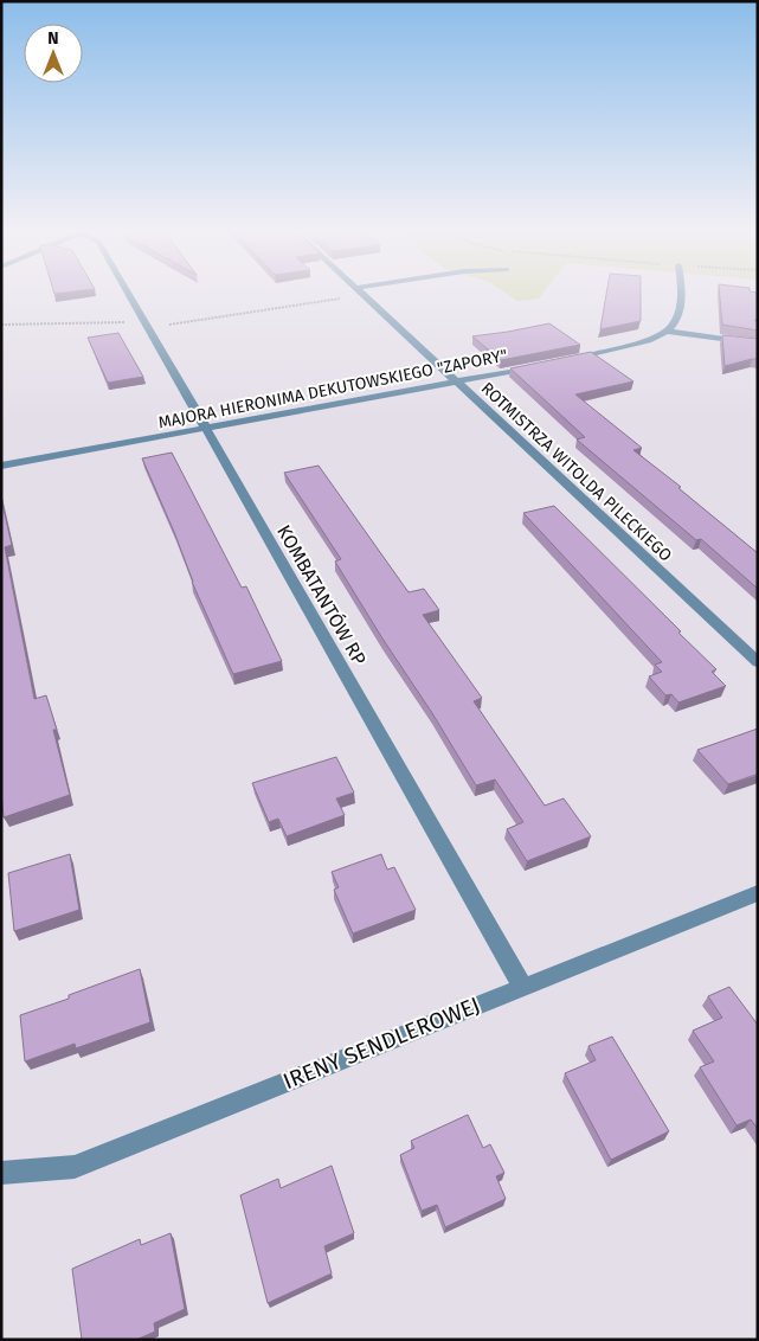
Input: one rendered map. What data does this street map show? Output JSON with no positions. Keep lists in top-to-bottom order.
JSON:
{
  "streets": {
    "street": [
      "MAJORA HIERONIMA DEKUTOWSKIEGO \"ZAPORY\"",
      "ROTMISTRZA WITOLDA PILECKIEGO",
      "KOMBATANTÓW RP",
      "IRENY SENDLEROWEJ"
    ]
  },
  "crossings": [
    ["MAJORA HIERONIMA DEKUTOWSKIEGO \"ZAPORY\"", "ROTMISTRZA WITOLDA PILECKIEGO"],
    ["MAJORA HIERONIMA DEKUTOWSKIEGO \"ZAPORY\"", "KOMBATANTÓW RP"],
    ["KOMBATANTÓW RP", "IRENY SENDLEROWEJ"]
  ],
  "north": "top"
}
